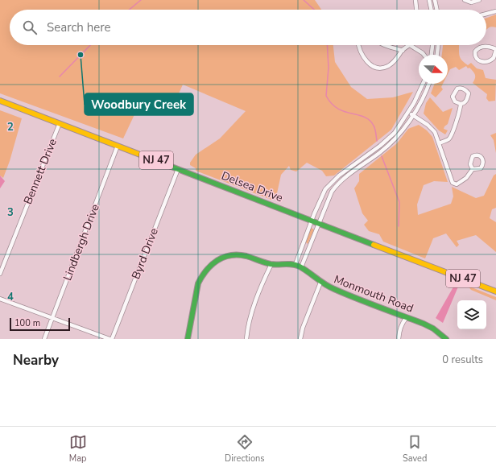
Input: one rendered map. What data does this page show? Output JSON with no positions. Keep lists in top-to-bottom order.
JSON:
{
  "streets": {
    "main road": ["NJ 47", "Delsea Drive", "Monmouth Road"],
    "street": ["Bennett Drive", "Lindbergh Drive", "Byrd Drive"]
  },
  "crossings": [
    ["Bennett Drive", "Delsea Drive"],
    ["Delsea Drive", "Lindbergh Drive"],
    ["Delsea Drive", "Byrd Drive"]
  ],
  "places": ["Woodbury Creek"],
  "scale_bar": "100 m",
  "north": "right",
  "page": {
    "search": "Search here",
    "scale": "100 m",
    "heading": ["Nearby", "0 results"],
    "nav": ["Map", "Directions", "Saved"]
  },
  "grid": {
    "rows": ["2", "3", "4"]
  }
}
